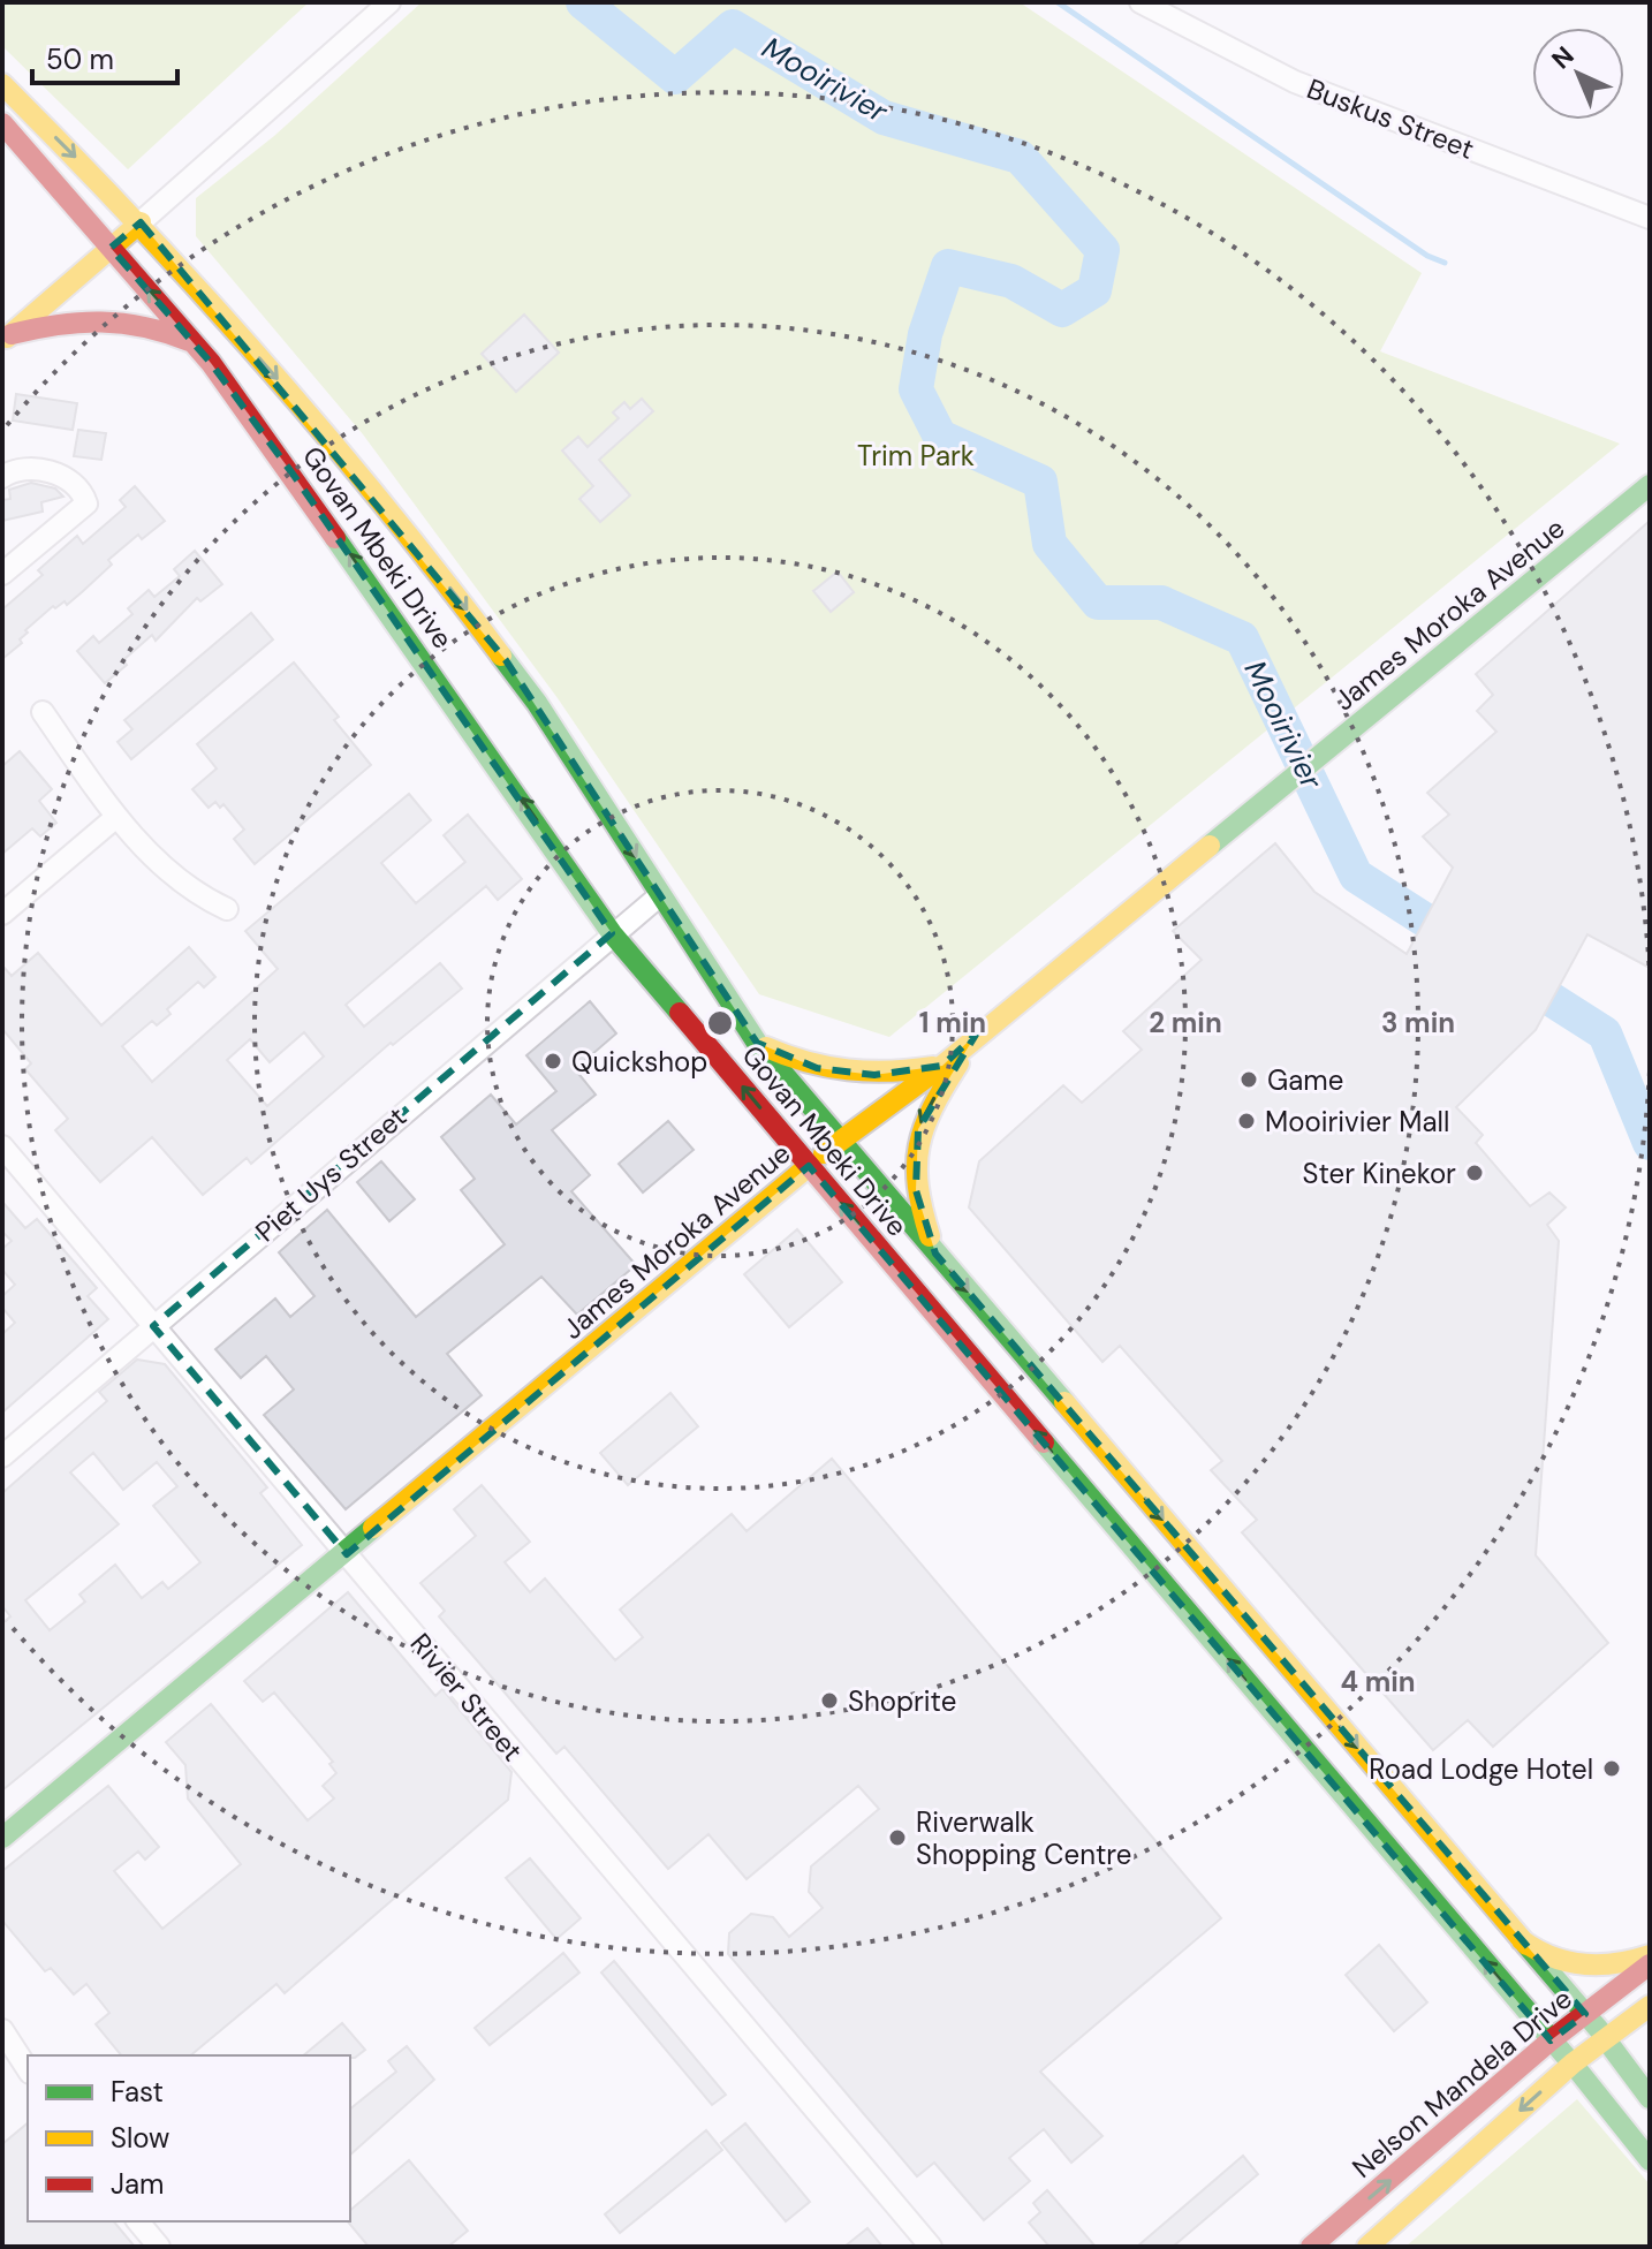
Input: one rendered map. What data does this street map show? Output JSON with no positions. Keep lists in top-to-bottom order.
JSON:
{
  "streets": {
    "main road": ["Govan Mbeki Drive", "James Moroka Avenue", "Nelson Mandela Drive"],
    "street": ["Buskus Street", "Piet Uys Street", "Rivier Street"]
  },
  "crossings": [
    ["Govan Mbeki Drive", "James Moroka Avenue"],
    ["Govan Mbeki Drive", "Piet Uys Street"],
    ["Govan Mbeki Drive", "Nelson Mandela Drive"],
    ["James Moroka Avenue", "Rivier Street"],
    ["Piet Uys Street", "Rivier Street"]
  ],
  "water": ["Mooirivier"],
  "parks": ["Trim Park"],
  "places": [
    "Quickshop",
    "Game",
    "Mooirivier Mall",
    "Ster Kinekor",
    "Shoprite",
    "Road Lodge Hotel",
    "Riverwalk Shopping Centre"
  ],
  "legend": ["Fast", "Slow", "Jam"],
  "scale_bar": "50 m",
  "north": "top left",
  "rings": [
    "1 min",
    "2 min",
    "3 min",
    "4 min"
  ]
}
